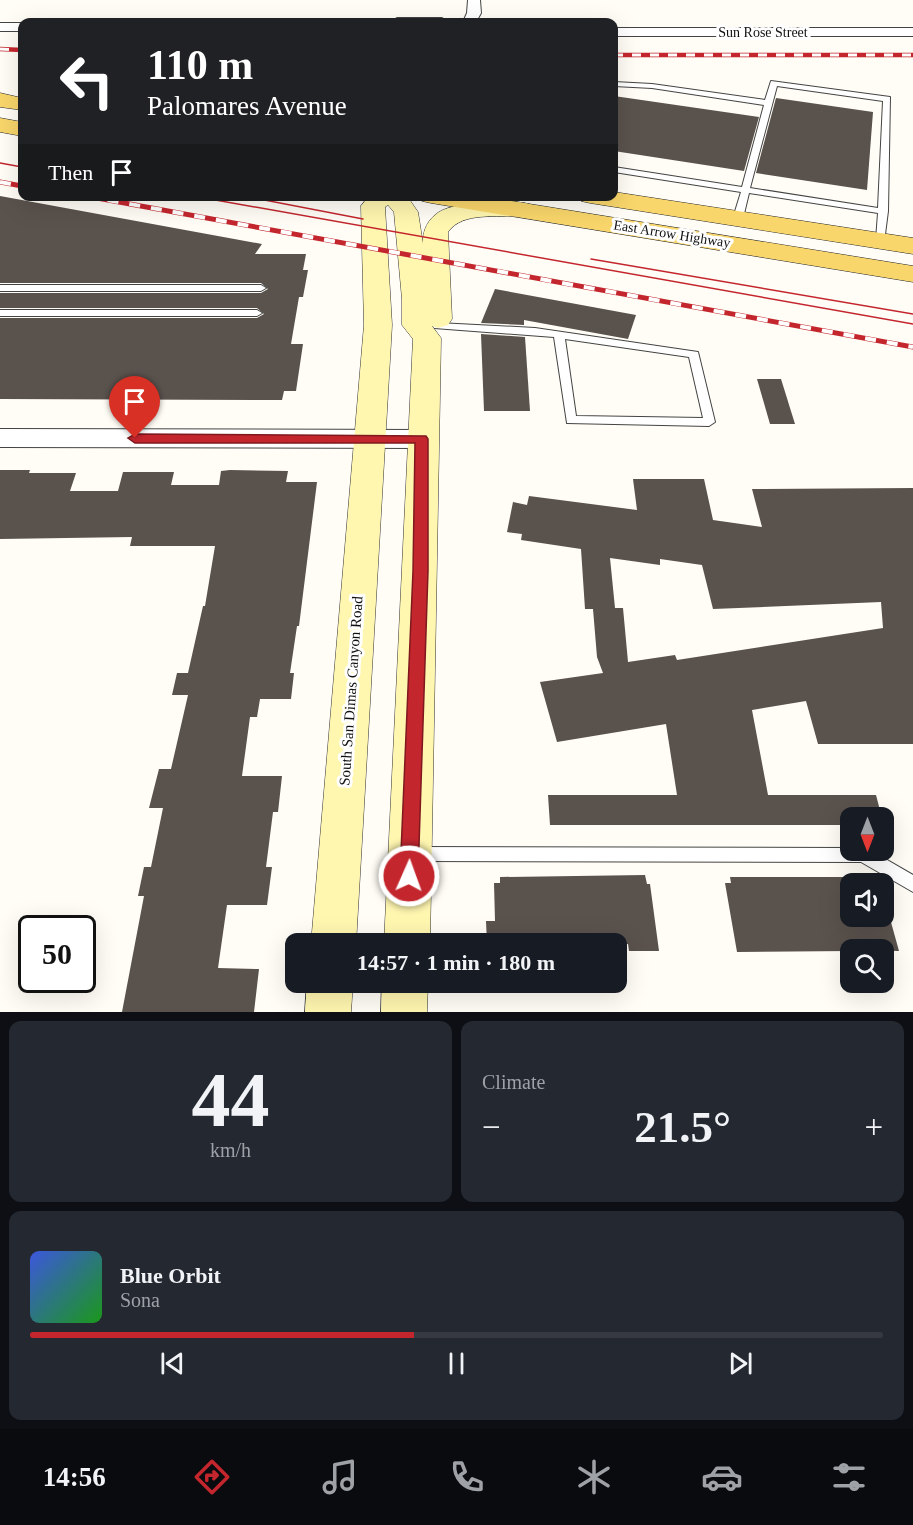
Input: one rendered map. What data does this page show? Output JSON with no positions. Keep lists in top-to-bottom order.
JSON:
{
  "streets": {
    "main road": ["East Arrow Highway", "South San Dimas Canyon Road"],
    "street": ["Sun Rose Street"]
  },
  "north": "bottom",
  "page": {
    "turn": ["110 m", "Palomares Avenue"],
    "then": "Then",
    "limit": "50",
    "trip": "14:57 · 1 min · 180 m",
    "tile": [
      ["44", "km/h"],
      "Climate"
    ],
    "heat": ["−", "21.5°", "+"],
    "song": ["Blue Orbit", "Sona"],
    "tabs": "14:56"
  }
}
